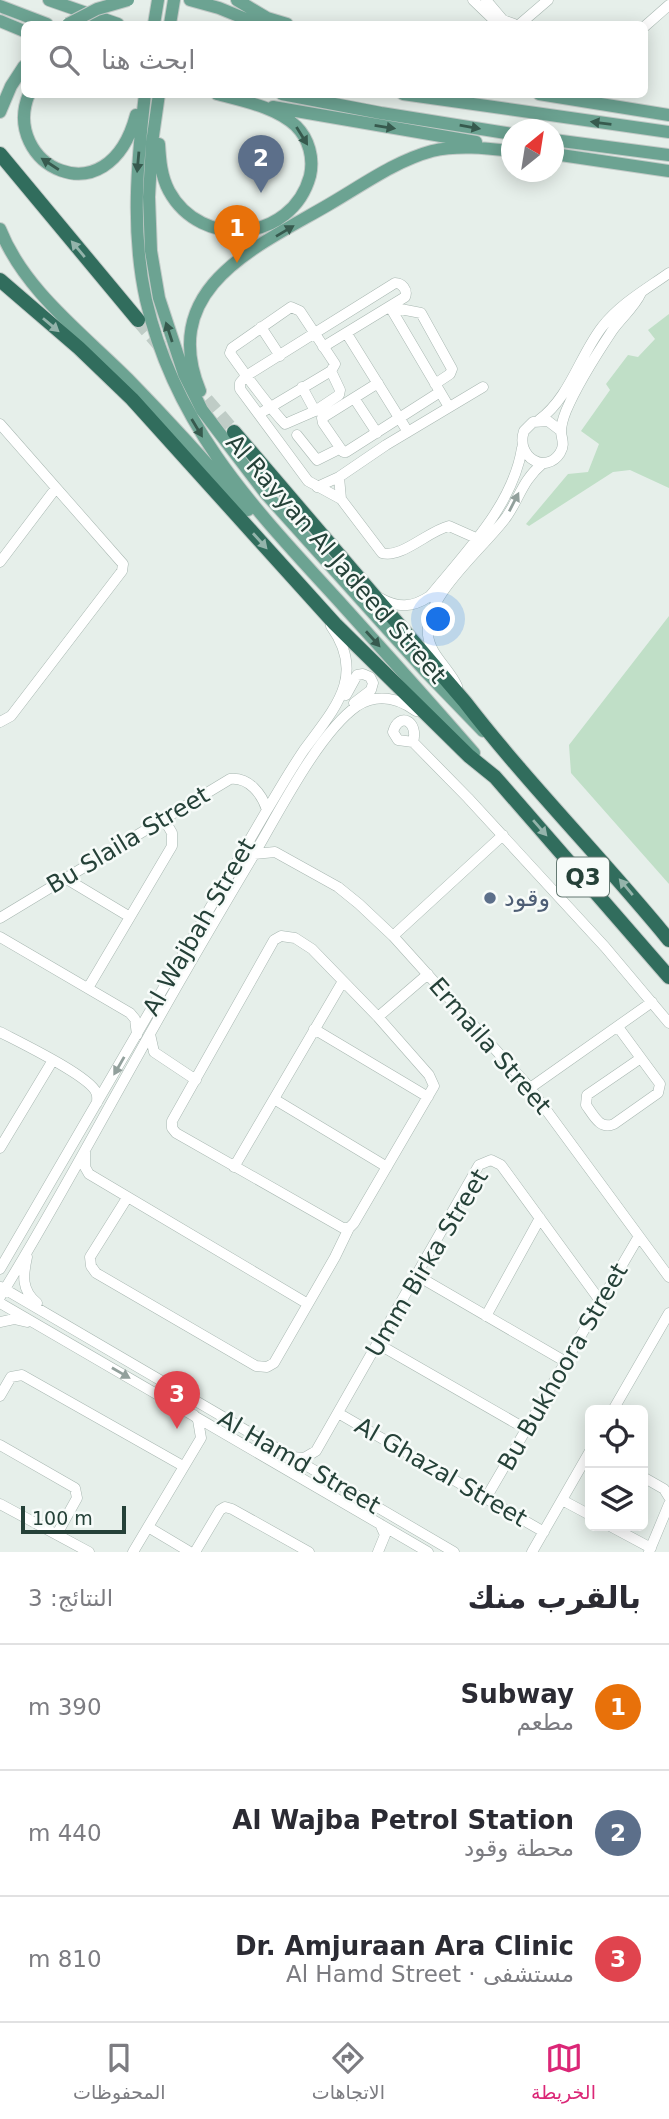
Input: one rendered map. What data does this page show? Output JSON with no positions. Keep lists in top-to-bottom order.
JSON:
{
  "streets": {
    "highway": ["Al Rayyan Al Jadeed Street", "Q3"],
    "street": [
      "Bu Slaila Street",
      "Al Wajbah Street",
      "Ermaila Street",
      "Umm Birka Street",
      "Bu Bukhoora Street",
      "Al Hamd Street",
      "Al Ghazal Street"
    ]
  },
  "crossings": [
    ["Al Wajbah Street", "Al Hamd Street"],
    ["Ermaila Street", "Bu Bukhoora Street"],
    ["Umm Birka Street", "Bu Bukhoora Street"],
    ["Umm Birka Street", "Al Ghazal Street"],
    ["Bu Bukhoora Street", "Al Ghazal Street"]
  ],
  "places": ["وقود"],
  "scale_bar": "100 m",
  "north": "top right",
  "page": {
    "search": "ابحث هنا",
    "pins": ["2", "1", "3"],
    "scale": "100 m",
    "heading": ["بالقرب منك", "النتائج: 3"],
    "list": [
      {
        "mark": "1",
        "name": "Subway",
        "note": "مطعم",
        "value": "390 m"
      },
      {
        "mark": "2",
        "name": "Al Wajba Petrol Station",
        "note": "محطة وقود",
        "value": "440 m"
      },
      {
        "mark": "3",
        "name": "Dr. Amjuraan Ara Clinic",
        "note": "مستشفى · Al Hamd Street",
        "value": "810 m"
      }
    ],
    "nav": ["الخريطة", "الاتجاهات", "المحفوظات"]
  }
}
